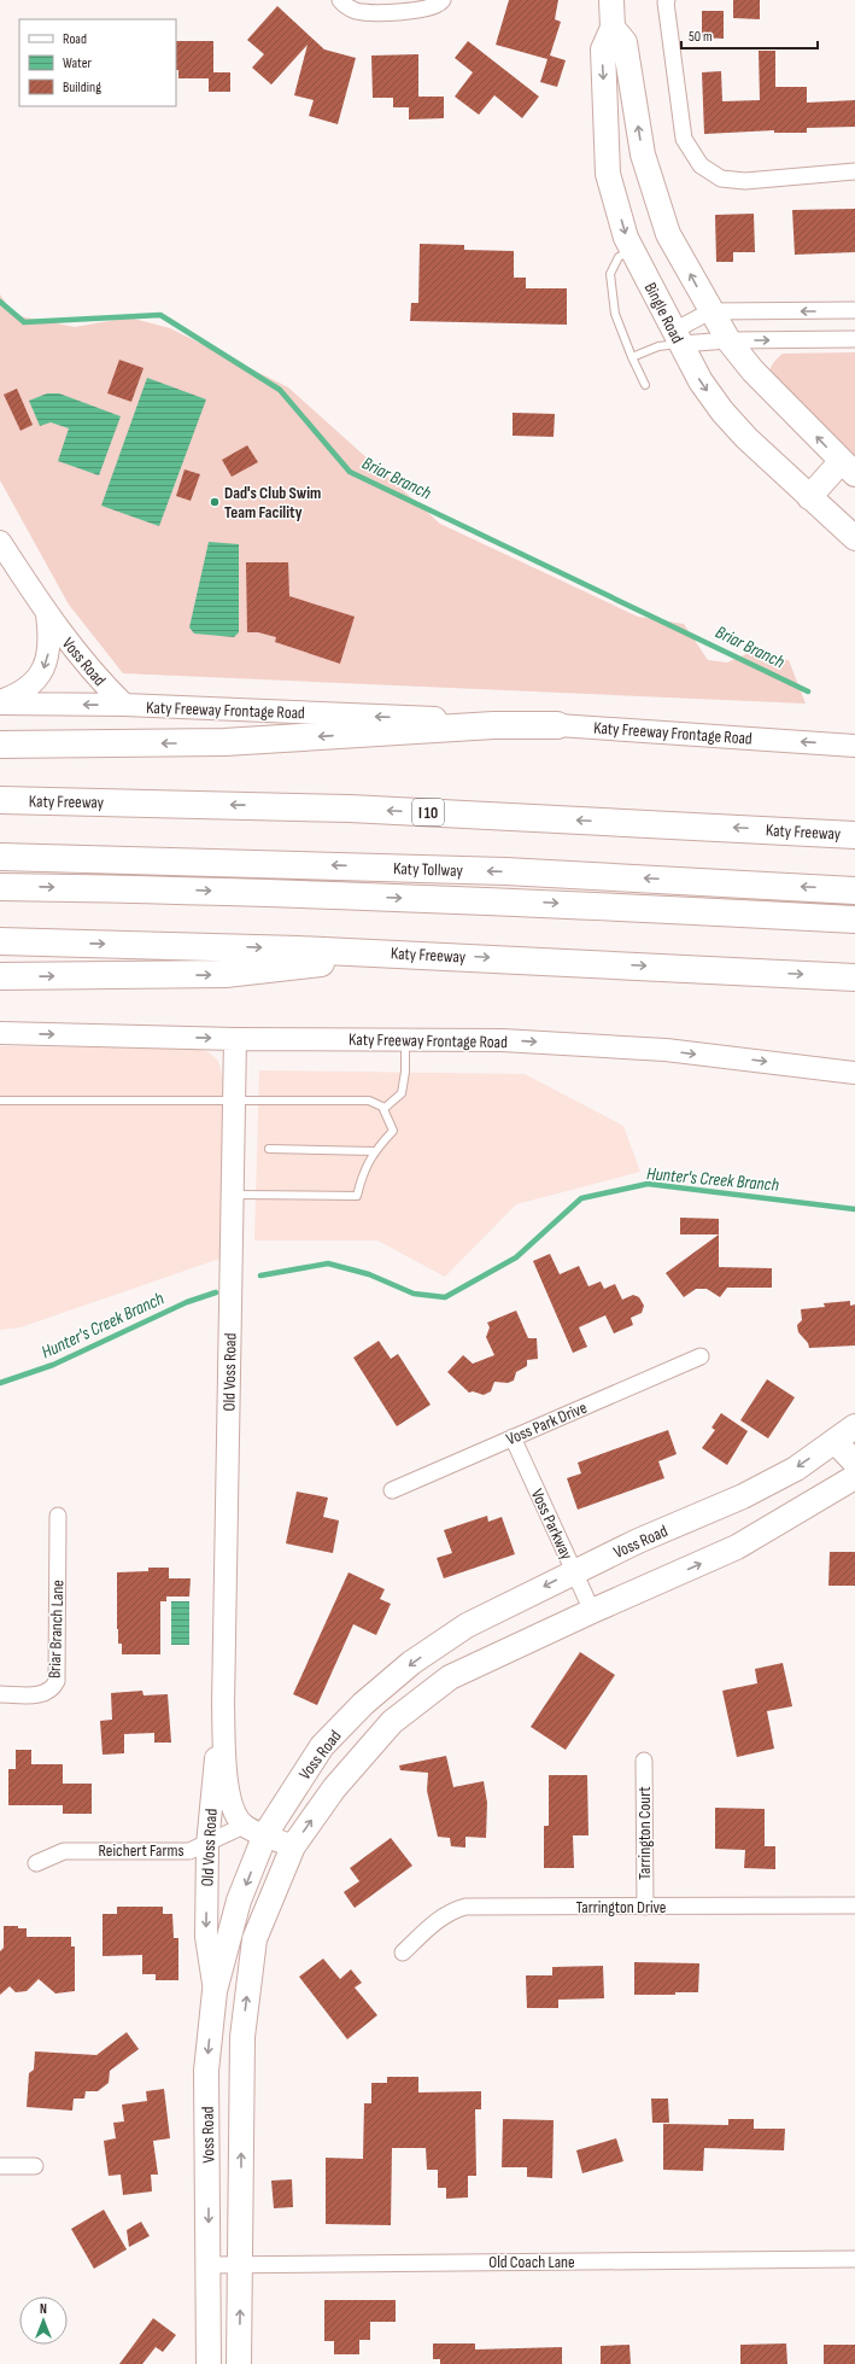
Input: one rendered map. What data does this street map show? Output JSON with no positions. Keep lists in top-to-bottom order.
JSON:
{
  "streets": {
    "highway": ["Katy Freeway", "I 10", "Katy Tollway"],
    "main road": [
      "Bingle Road",
      "Voss Road",
      "Katy Freeway Frontage Road",
      "Old Voss Road"
    ],
    "street": [
      "Voss Park Drive",
      "Voss Parkway",
      "Briar Branch Lane",
      "Tarrington Court",
      "Reichert Farms",
      "Tarrington Drive",
      "Old Coach Lane"
    ]
  },
  "crossings": [
    ["Voss Road", "Katy Freeway Frontage Road"],
    ["Voss Road", "Old Voss Road"],
    ["Voss Road", "Voss Parkway"],
    ["Voss Road", "Reichert Farms"],
    ["Voss Road", "Old Coach Lane"],
    ["Katy Freeway Frontage Road", "Old Voss Road"],
    ["Old Voss Road", "Reichert Farms"],
    ["Voss Park Drive", "Voss Parkway"],
    ["Tarrington Court", "Tarrington Drive"]
  ],
  "water": ["Briar Branch", "Hunter's Creek Branch"],
  "places": ["Dad's Club Swim Team Facility"],
  "legend": ["Road", "Water", "Building"],
  "scale_bar": "50 m",
  "north": "top"
}
